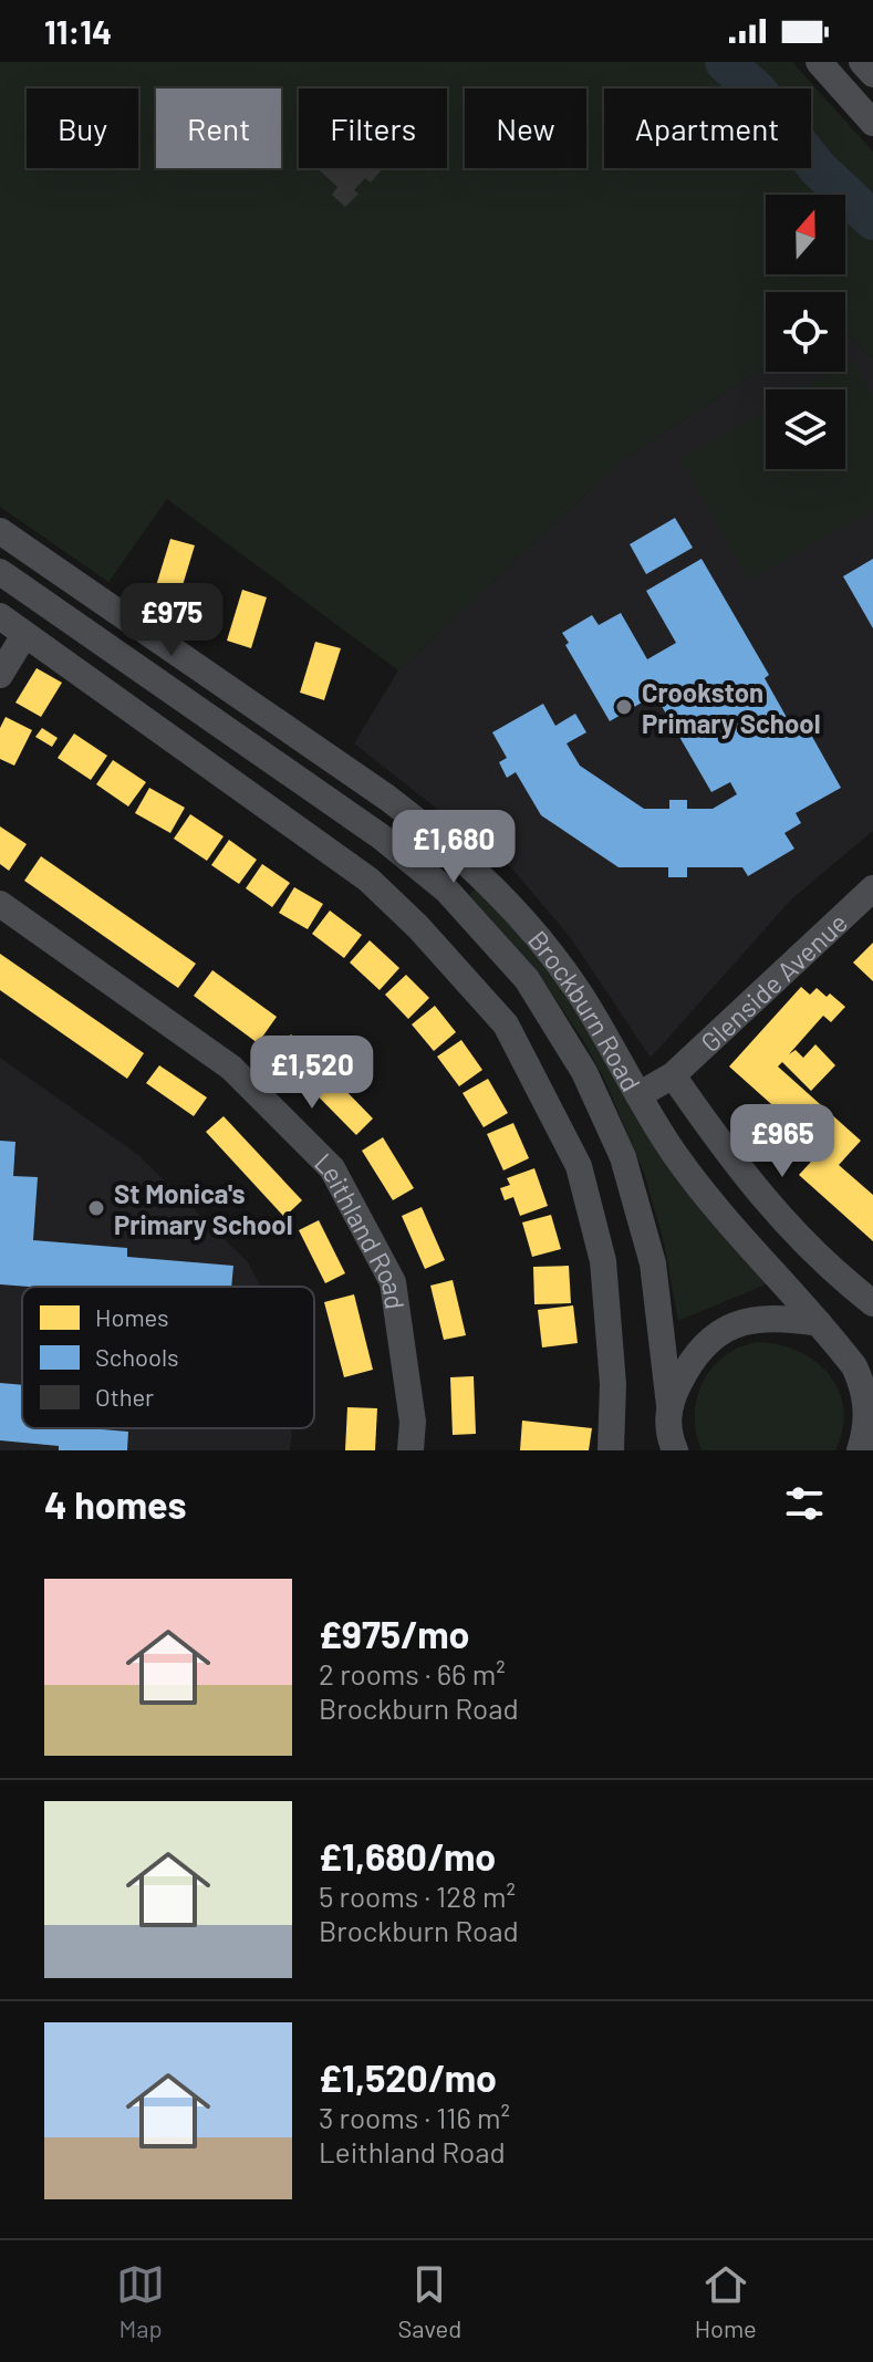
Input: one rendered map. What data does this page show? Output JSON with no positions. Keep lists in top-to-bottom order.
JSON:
{
  "streets": {
    "street": ["Glenside Avenue", "Brockburn Road", "Leithland Road"]
  },
  "crossings": [
    ["Glenside Avenue", "Brockburn Road"]
  ],
  "places": ["Crookston Primary School", "St Monica's Primary School"],
  "legend": ["Homes", "Schools", "Other"],
  "north": "top",
  "page": {
    "status": "11:14",
    "chip": [
      "Buy",
      "Rent",
      "Filters",
      "New",
      "Apartment"
    ],
    "price": [
      "£975",
      "£1,680",
      "£1,520",
      "£965"
    ],
    "heading": "4 homes",
    "list": [
      {
        "name": "£975/mo",
        "note": "2 rooms · 66 m² · Brockburn Road"
      },
      {
        "name": "£1,680/mo",
        "note": "5 rooms · 128 m² · Brockburn Road"
      },
      {
        "name": "£1,520/mo",
        "note": "3 rooms · 116 m² · Leithland Road"
      }
    ],
    "tabs": ["Map", "Saved", "Home"]
  }
}
